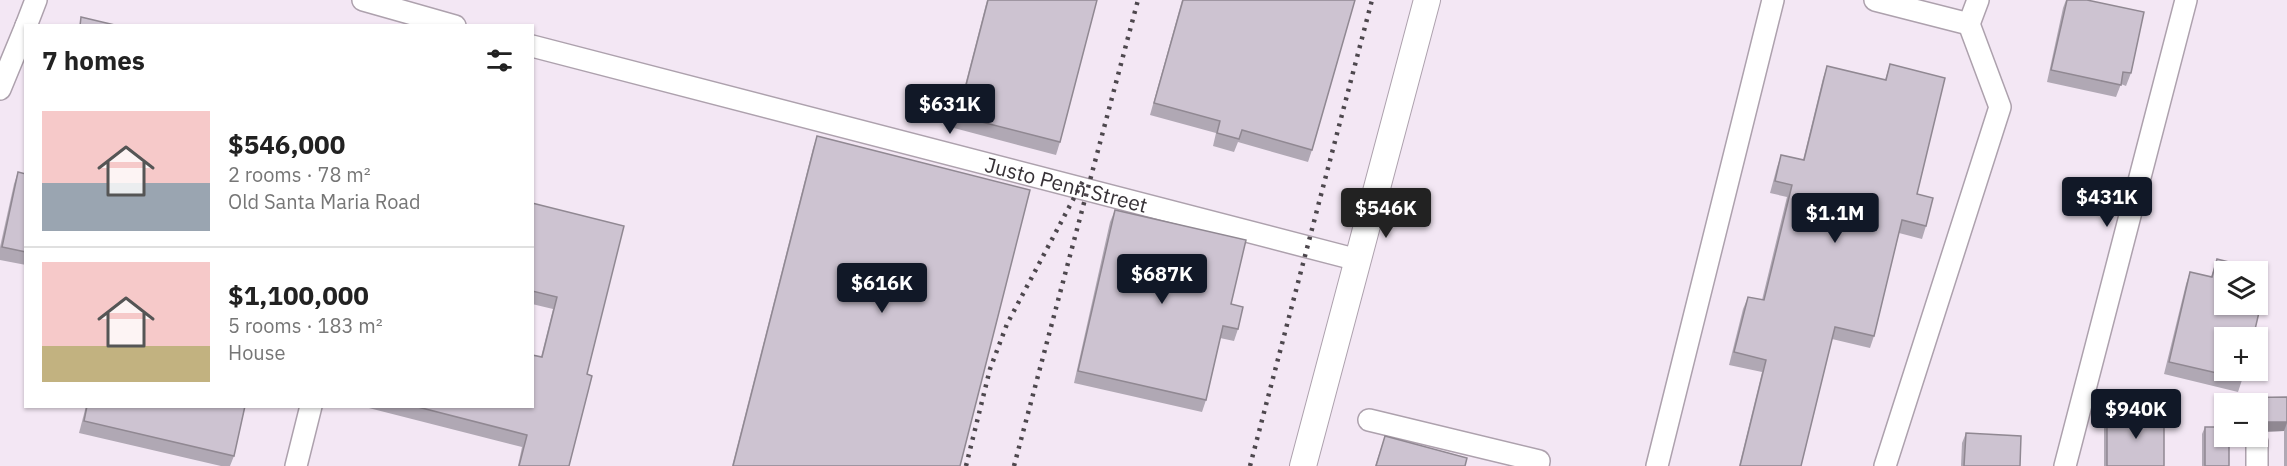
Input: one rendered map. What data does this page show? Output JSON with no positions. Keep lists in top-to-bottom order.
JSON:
{
  "streets": {
    "street": ["Justo Penn Street"]
  },
  "page": {
    "heading": "7 homes",
    "price": [
      "$631K",
      "$431K",
      "$546K",
      "$1.1M",
      "$687K",
      "$616K",
      "$940K"
    ],
    "list": [
      {
        "name": "$546,000",
        "note": "2 rooms · 78 m² · Old Santa Maria Road"
      },
      {
        "name": "$1,100,000",
        "note": "5 rooms · 183 m² · House"
      }
    ],
    "map_buttons": ["+", "−"]
  }
}
